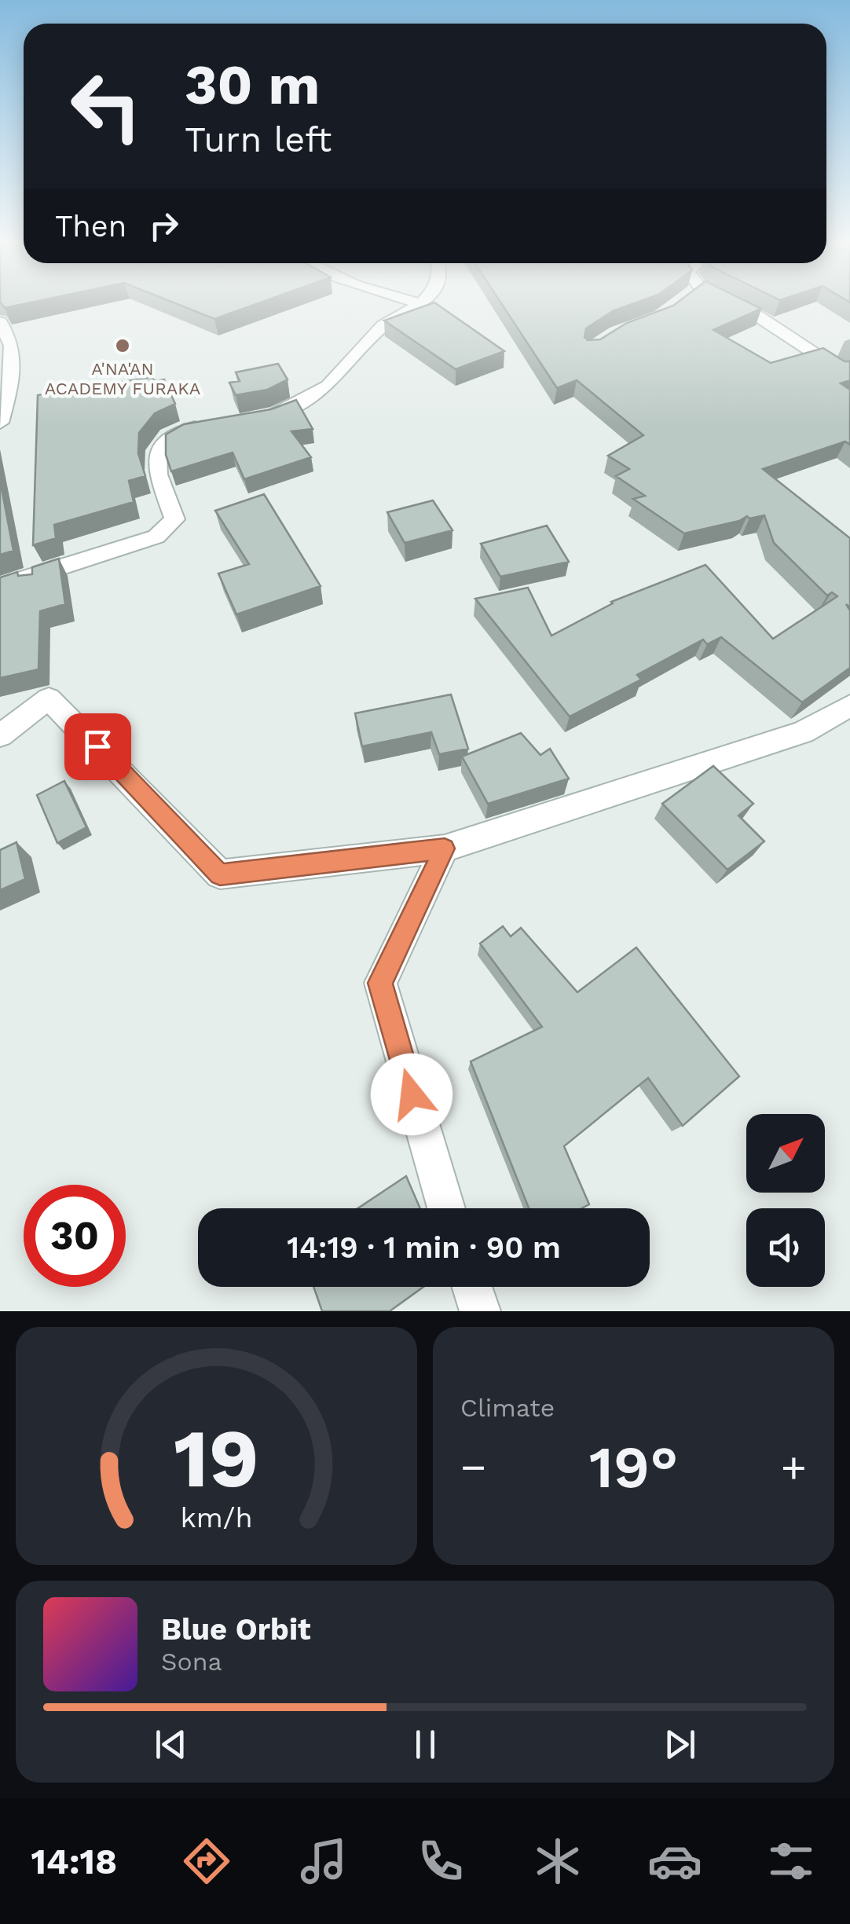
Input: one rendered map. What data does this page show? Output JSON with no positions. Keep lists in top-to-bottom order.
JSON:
{
  "places": ["A'NA'AN ACADEMY FURAKA"],
  "north": "top right",
  "page": {
    "turn": ["30 m", "Turn left"],
    "then": "Then",
    "limit": "30",
    "trip": "14:19 · 1 min · 90 m",
    "tile": "Climate",
    "heat": ["−", "19°", "+"],
    "song": ["Blue Orbit", "Sona"],
    "tabs": "14:18",
    "gauge": ["19", "km/h"]
  }
}
